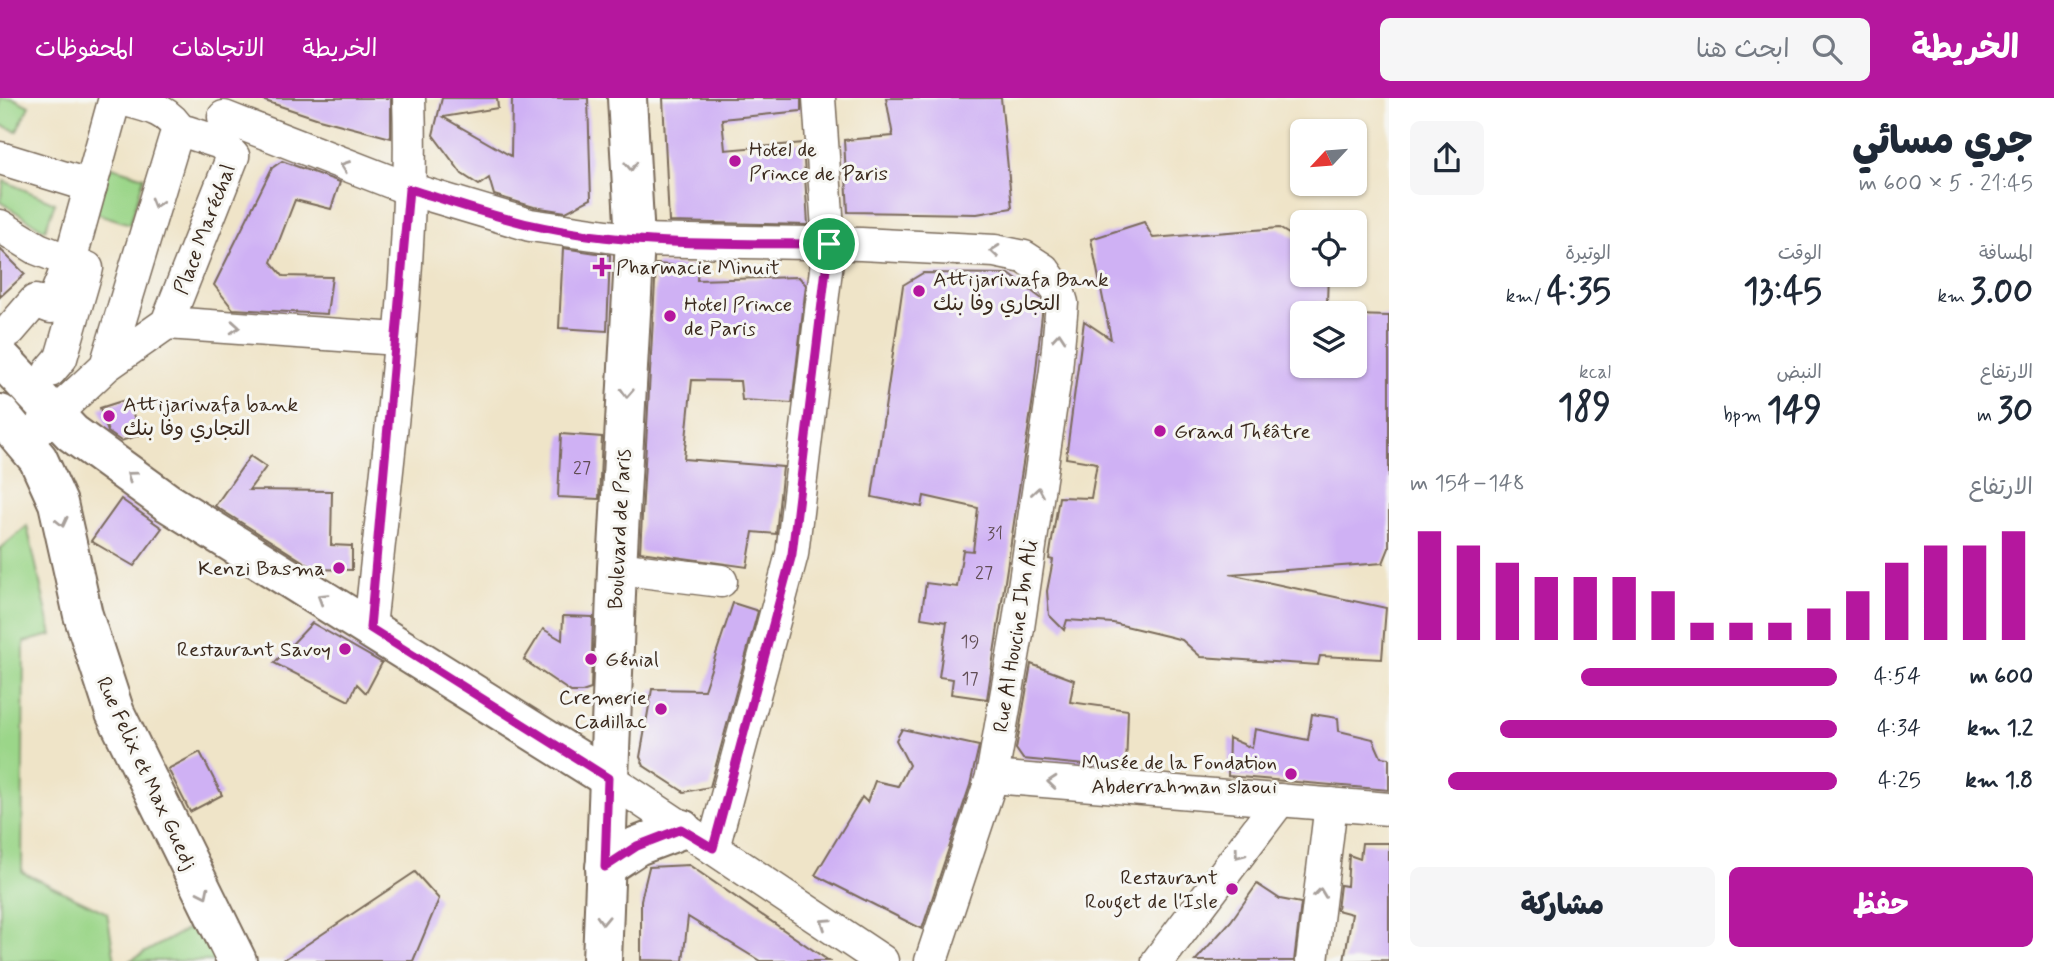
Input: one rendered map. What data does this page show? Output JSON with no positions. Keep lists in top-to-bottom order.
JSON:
{
  "streets": {
    "main road": ["Boulevard de Paris", "Rue Felix et Max Guedj"],
    "street": ["Place Maréchal", "Rue Al Houcine Ibn Ali"]
  },
  "one_way": ["Boulevard de Paris", "Rue Felix et Max Guedj"],
  "places": {
    "other": [
      "Hotel de Prince de Paris",
      "Attijariwafa Bank التجاري وفا بنك",
      "Hotel Prince de Paris",
      "Attijariwafa bank التجاري وفا بنك",
      "Grand Théâtre",
      "Kenzi Basma",
      "Restaurant Savoy",
      "Génial",
      "Cremerie Cadillac",
      "Musée de la Fondation Abderrahman slaoui",
      "Restaurant Rouget de l'Isle"
    ],
    "health": ["Pharmacie Minuit"]
  },
  "house_numbers": [
    "27",
    "31",
    "27",
    "19",
    "17"
  ],
  "north": "bottom left",
  "page": {
    "header": "الخريطة",
    "search": "ابحث هنا",
    "nav": ["الخريطة", "الاتجاهات", "المحفوظات"],
    "heading": ["جري مسائي", "21:45 · 5 × 600 m"],
    "stats": [
      ["المسافة", "3.00 km"],
      ["الوقت", "13:45"],
      ["الوتيرة", "4:35 /km"],
      ["الارتفاع", "30 m"],
      ["النبض", "149 bpm"],
      ["kcal", "189"]
    ],
    "chart": ["الارتفاع", "148–154 m"],
    "list": [
      {
        "name": "600 m",
        "note": "4:54"
      },
      {
        "name": "1.2 km",
        "note": "4:34"
      },
      {
        "name": "1.8 km",
        "note": "4:25"
      }
    ],
    "buttons": ["حفظ", "مشاركة"]
  }
}
